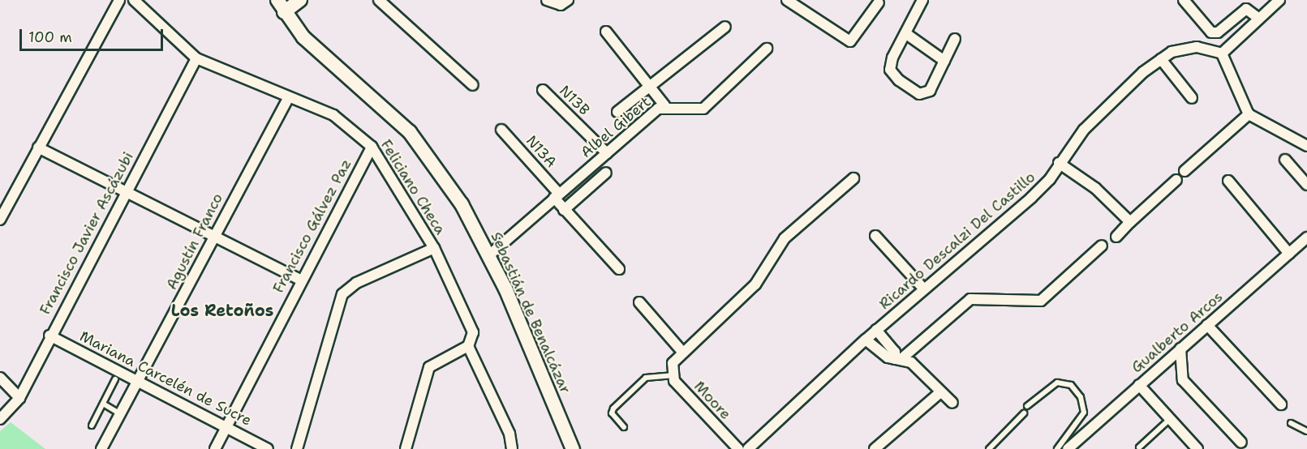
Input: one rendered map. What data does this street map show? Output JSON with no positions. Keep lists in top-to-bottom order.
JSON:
{
  "streets": {
    "main road": ["Sebastián de Benalcázar"],
    "street": [
      "N13B",
      "Albel Gibert",
      "N13A",
      "Feliciano Checa",
      "Francisco Gálvez Paz",
      "Francisco Javier Ascázubi",
      "Ricardo Descalzi Del Castillo",
      "Agustín Franco",
      "Gualberto Arcos",
      "Mariana Carcelén de Sucre",
      "Moore"
    ]
  },
  "crossings": [
    ["N13B", "Albel Gibert"],
    ["Albel Gibert", "N13A"],
    ["Albel Gibert", "Sebastián de Benalcázar"],
    ["Feliciano Checa", "Francisco Gálvez Paz"],
    ["Feliciano Checa", "Francisco Javier Ascázubi"],
    ["Feliciano Checa", "Agustín Franco"],
    ["Francisco Gálvez Paz", "Mariana Carcelén de Sucre"],
    ["Francisco Javier Ascázubi", "Mariana Carcelén de Sucre"],
    ["Agustín Franco", "Mariana Carcelén de Sucre"]
  ],
  "districts": ["Los Retoños"],
  "scale_bar": "100 m"
}
